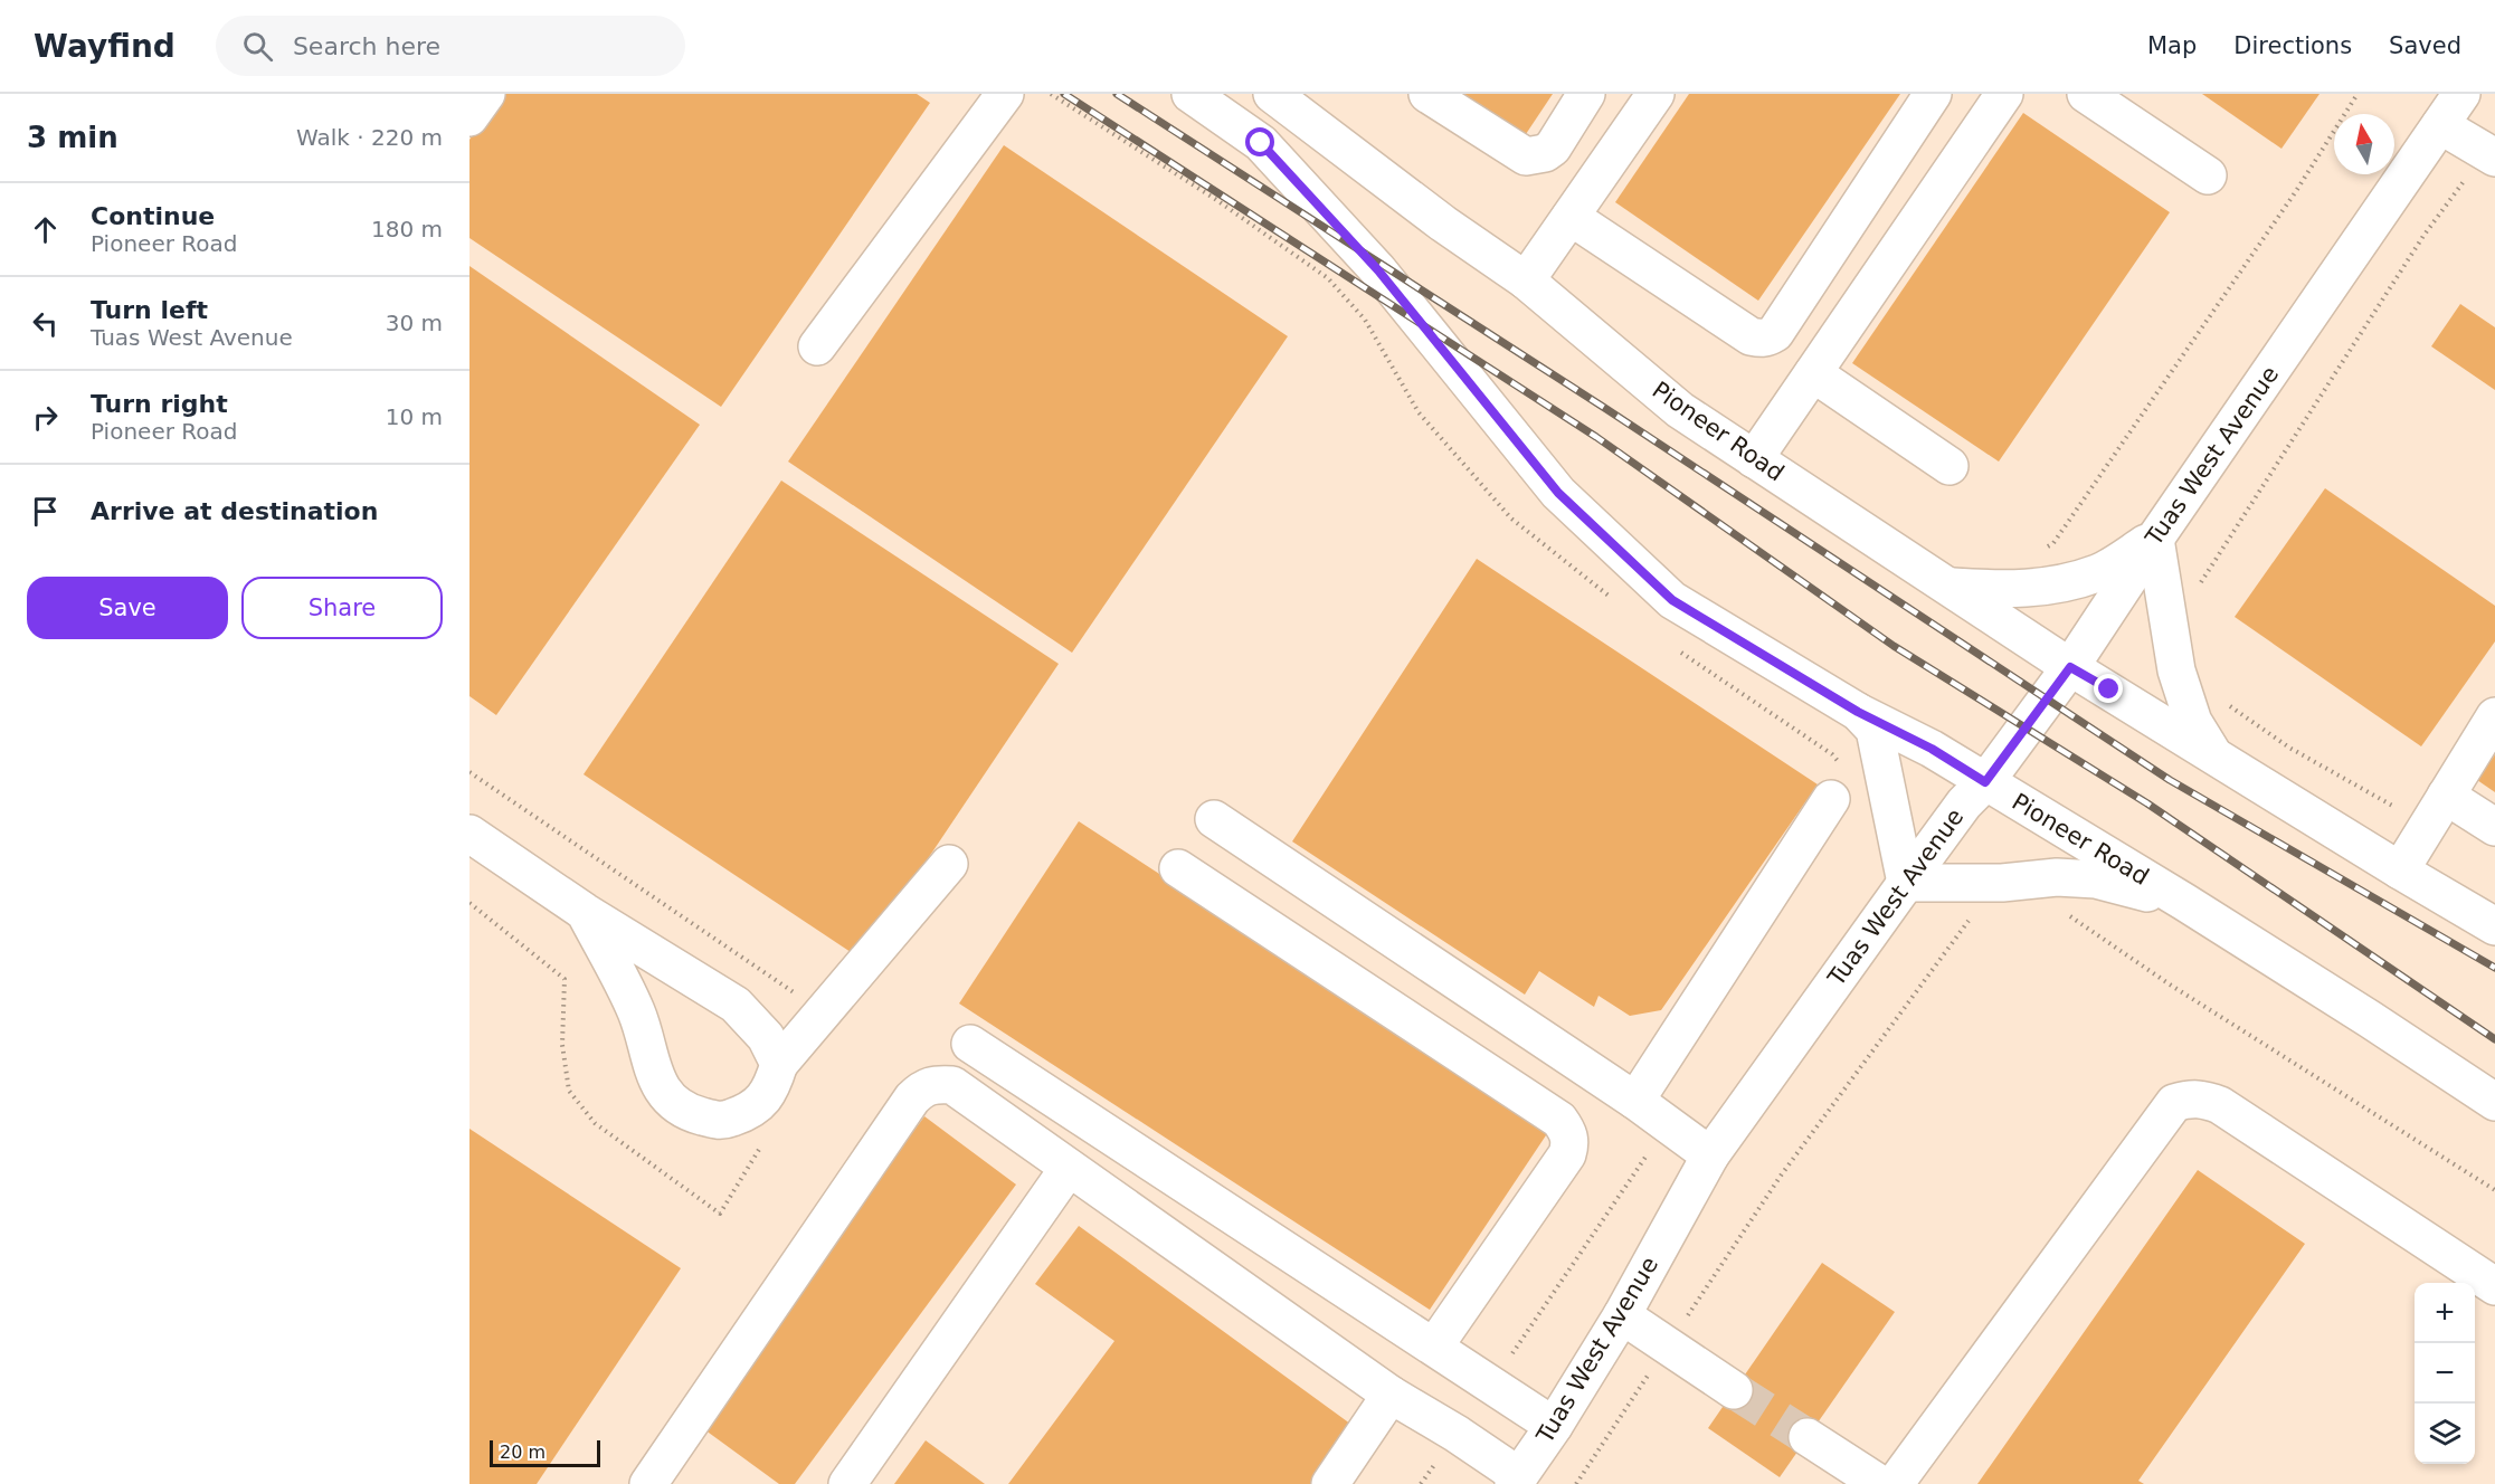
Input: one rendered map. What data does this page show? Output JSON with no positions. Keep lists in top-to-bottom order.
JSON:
{
  "streets": {
    "street": ["Pioneer Road", "Tuas West Avenue"]
  },
  "crossings": [
    ["Pioneer Road", "Tuas West Avenue"]
  ],
  "scale_bar": "20 m",
  "north": "top",
  "page": {
    "header": "Wayfind",
    "search": "Search here",
    "nav": ["Map", "Directions", "Saved"],
    "heading": ["3 min", "Walk · 220 m"],
    "list": [
      ["Continue", "Pioneer Road", "180 m"],
      ["Turn left", "Tuas West Avenue", "30 m"],
      ["Turn right", "Pioneer Road", "10 m"],
      "Arrive at destination"
    ],
    "buttons": ["Save", "Share"],
    "map_buttons": ["+", "−"],
    "scale": "20 m"
  }
}
